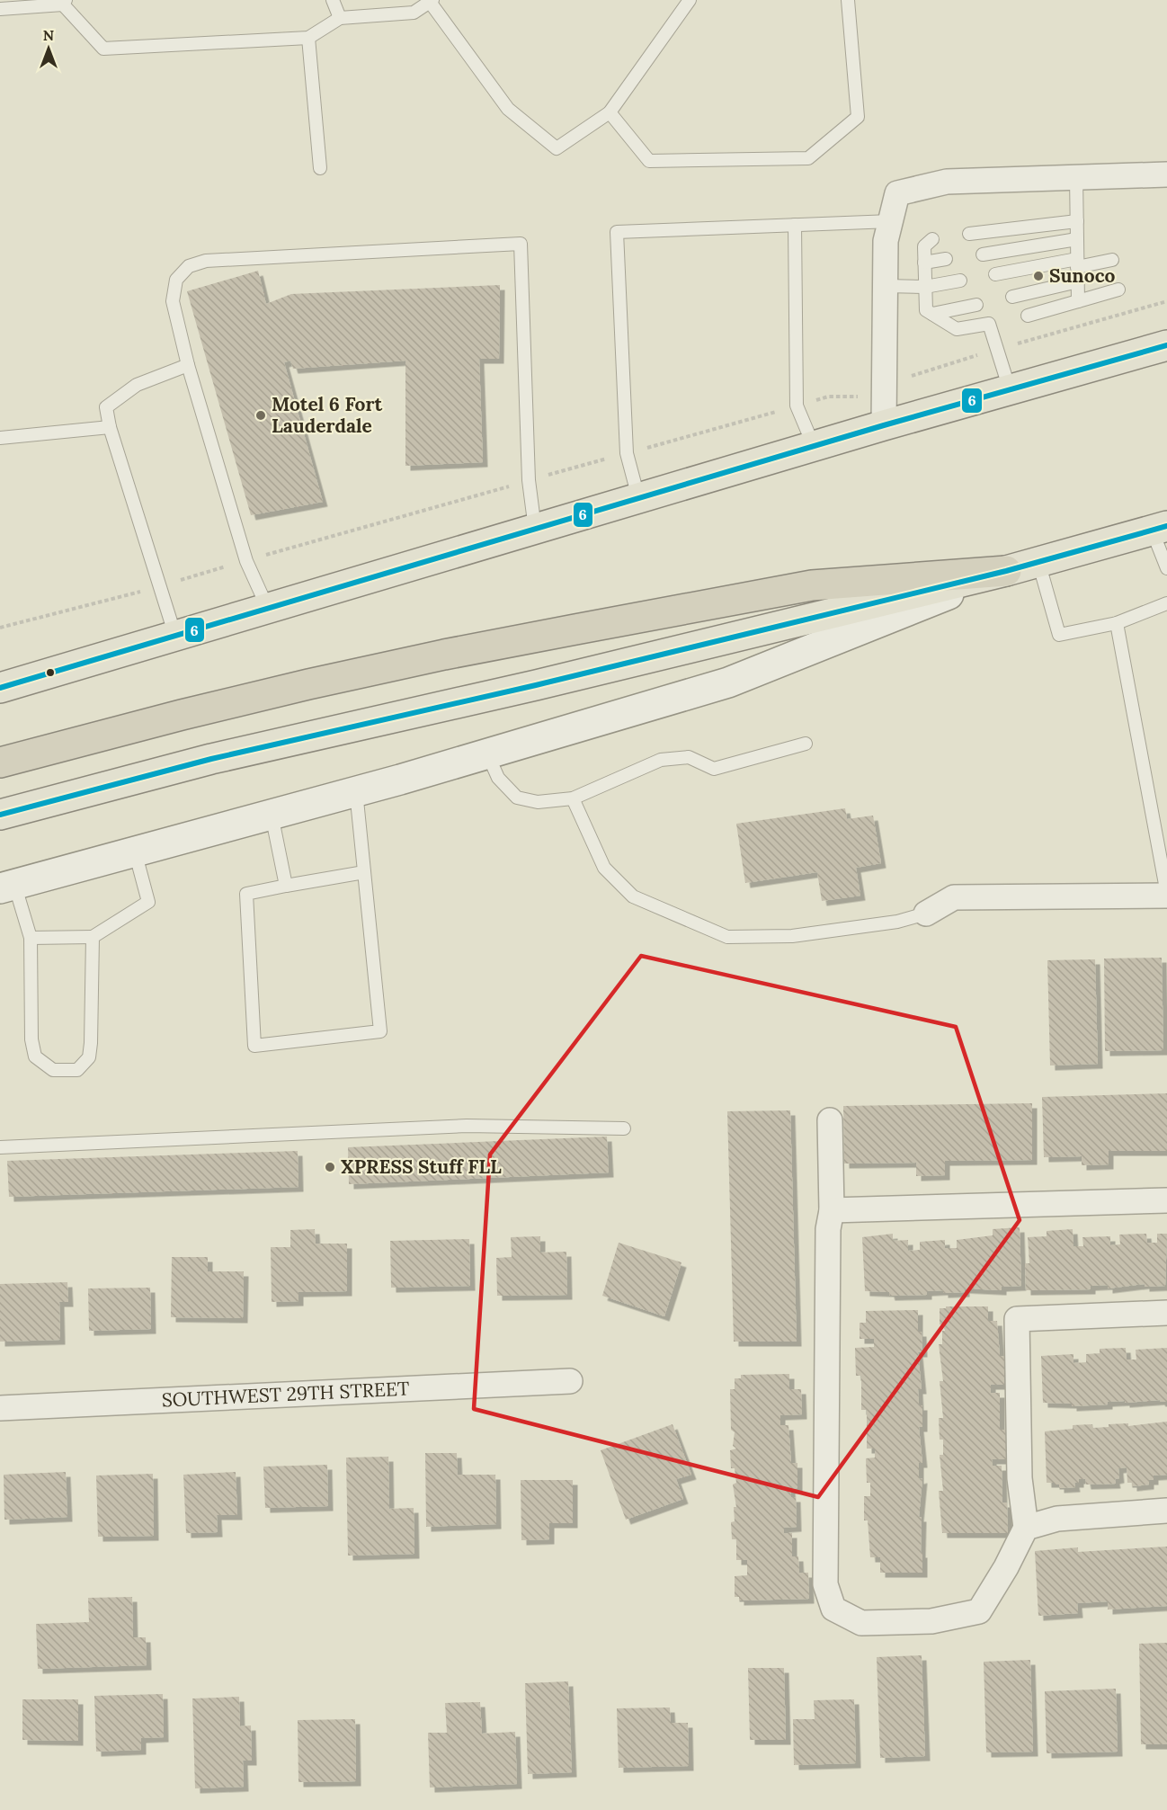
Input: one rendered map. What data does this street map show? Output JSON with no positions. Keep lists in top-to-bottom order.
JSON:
{
  "streets": {
    "street": ["SOUTHWEST 29TH STREET"]
  },
  "places": ["Sunoco", "Motel 6 Fort Lauderdale", "XPRESS Stuff FLL"],
  "lines": ["transit line 6"],
  "north": "top"
}
